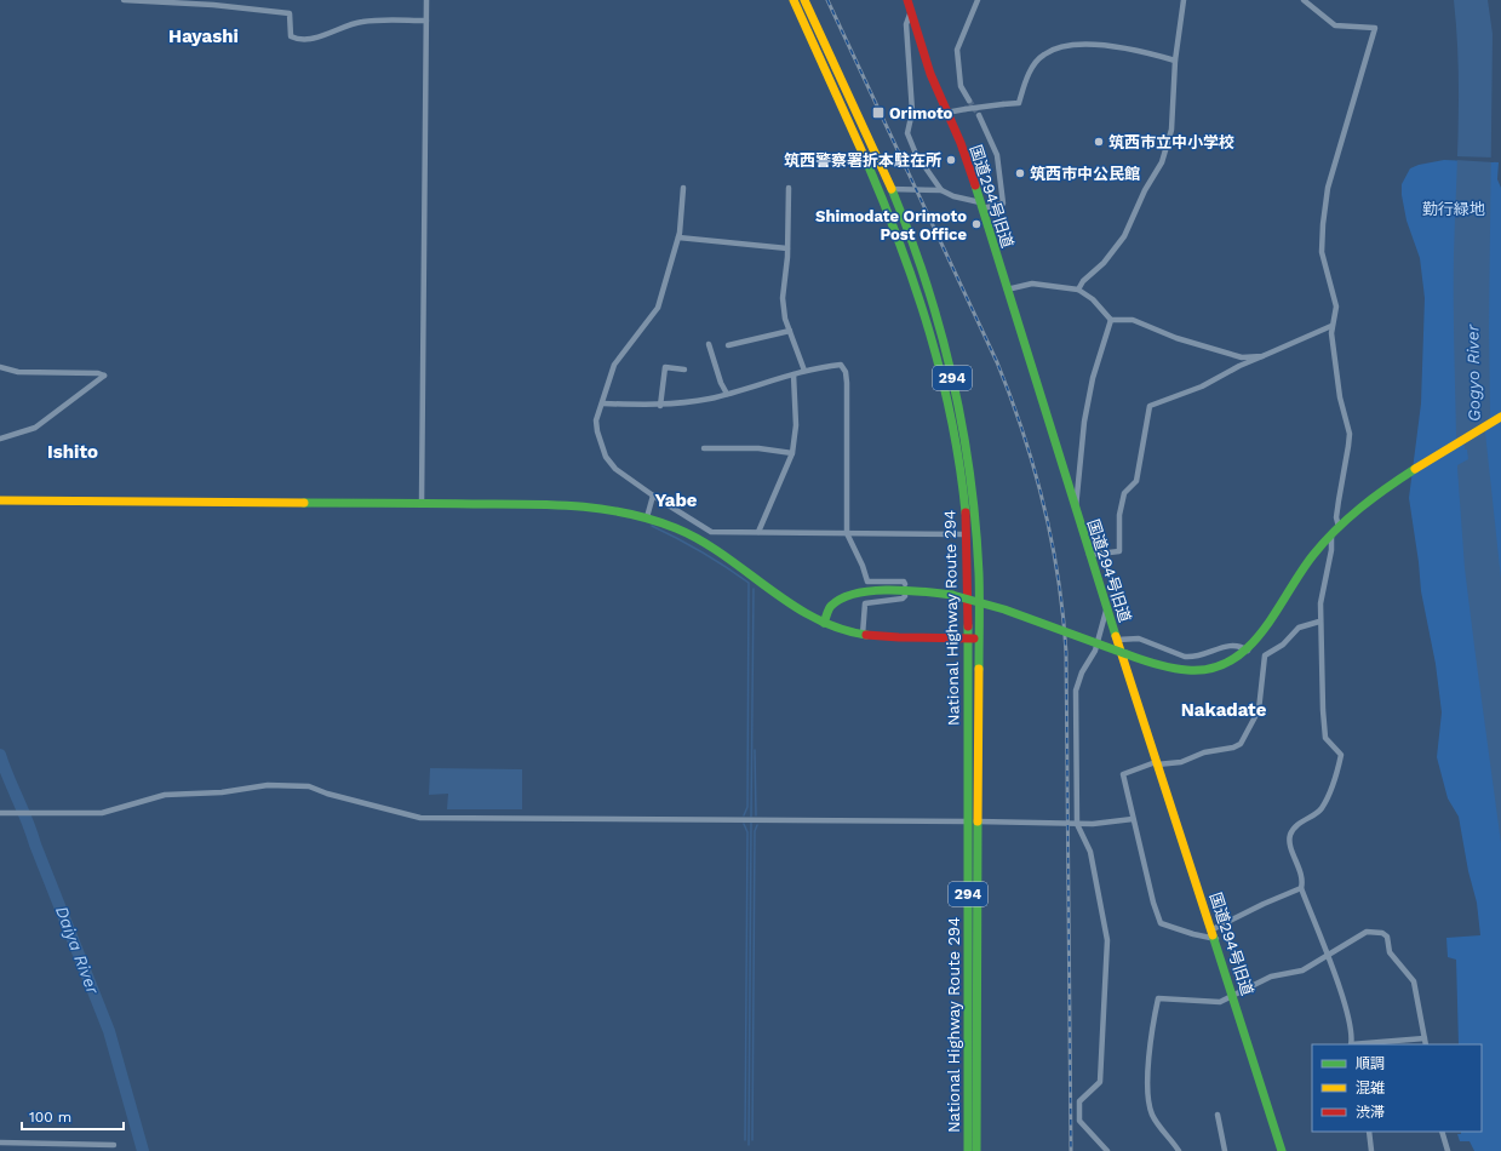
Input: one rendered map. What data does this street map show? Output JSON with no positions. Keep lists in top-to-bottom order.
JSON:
{
  "streets": {
    "main road": ["国道294号旧道", "294", "National Highway Route 294"]
  },
  "districts": [
    "Hayashi",
    "Ishito",
    "Yabe",
    "Nakadate"
  ],
  "water": ["Gogyo River", "Daiya River"],
  "parks": ["勤行緑地"],
  "places": {
    "transit": ["Orimoto"],
    "other": [
      "筑西市立中小学校",
      "筑西警察署折本駐在所",
      "筑西市中公民館",
      "Shimodate Orimoto Post Office"
    ]
  },
  "legend": ["順調", "混雑", "渋滞"],
  "scale_bar": "100 m"
}
